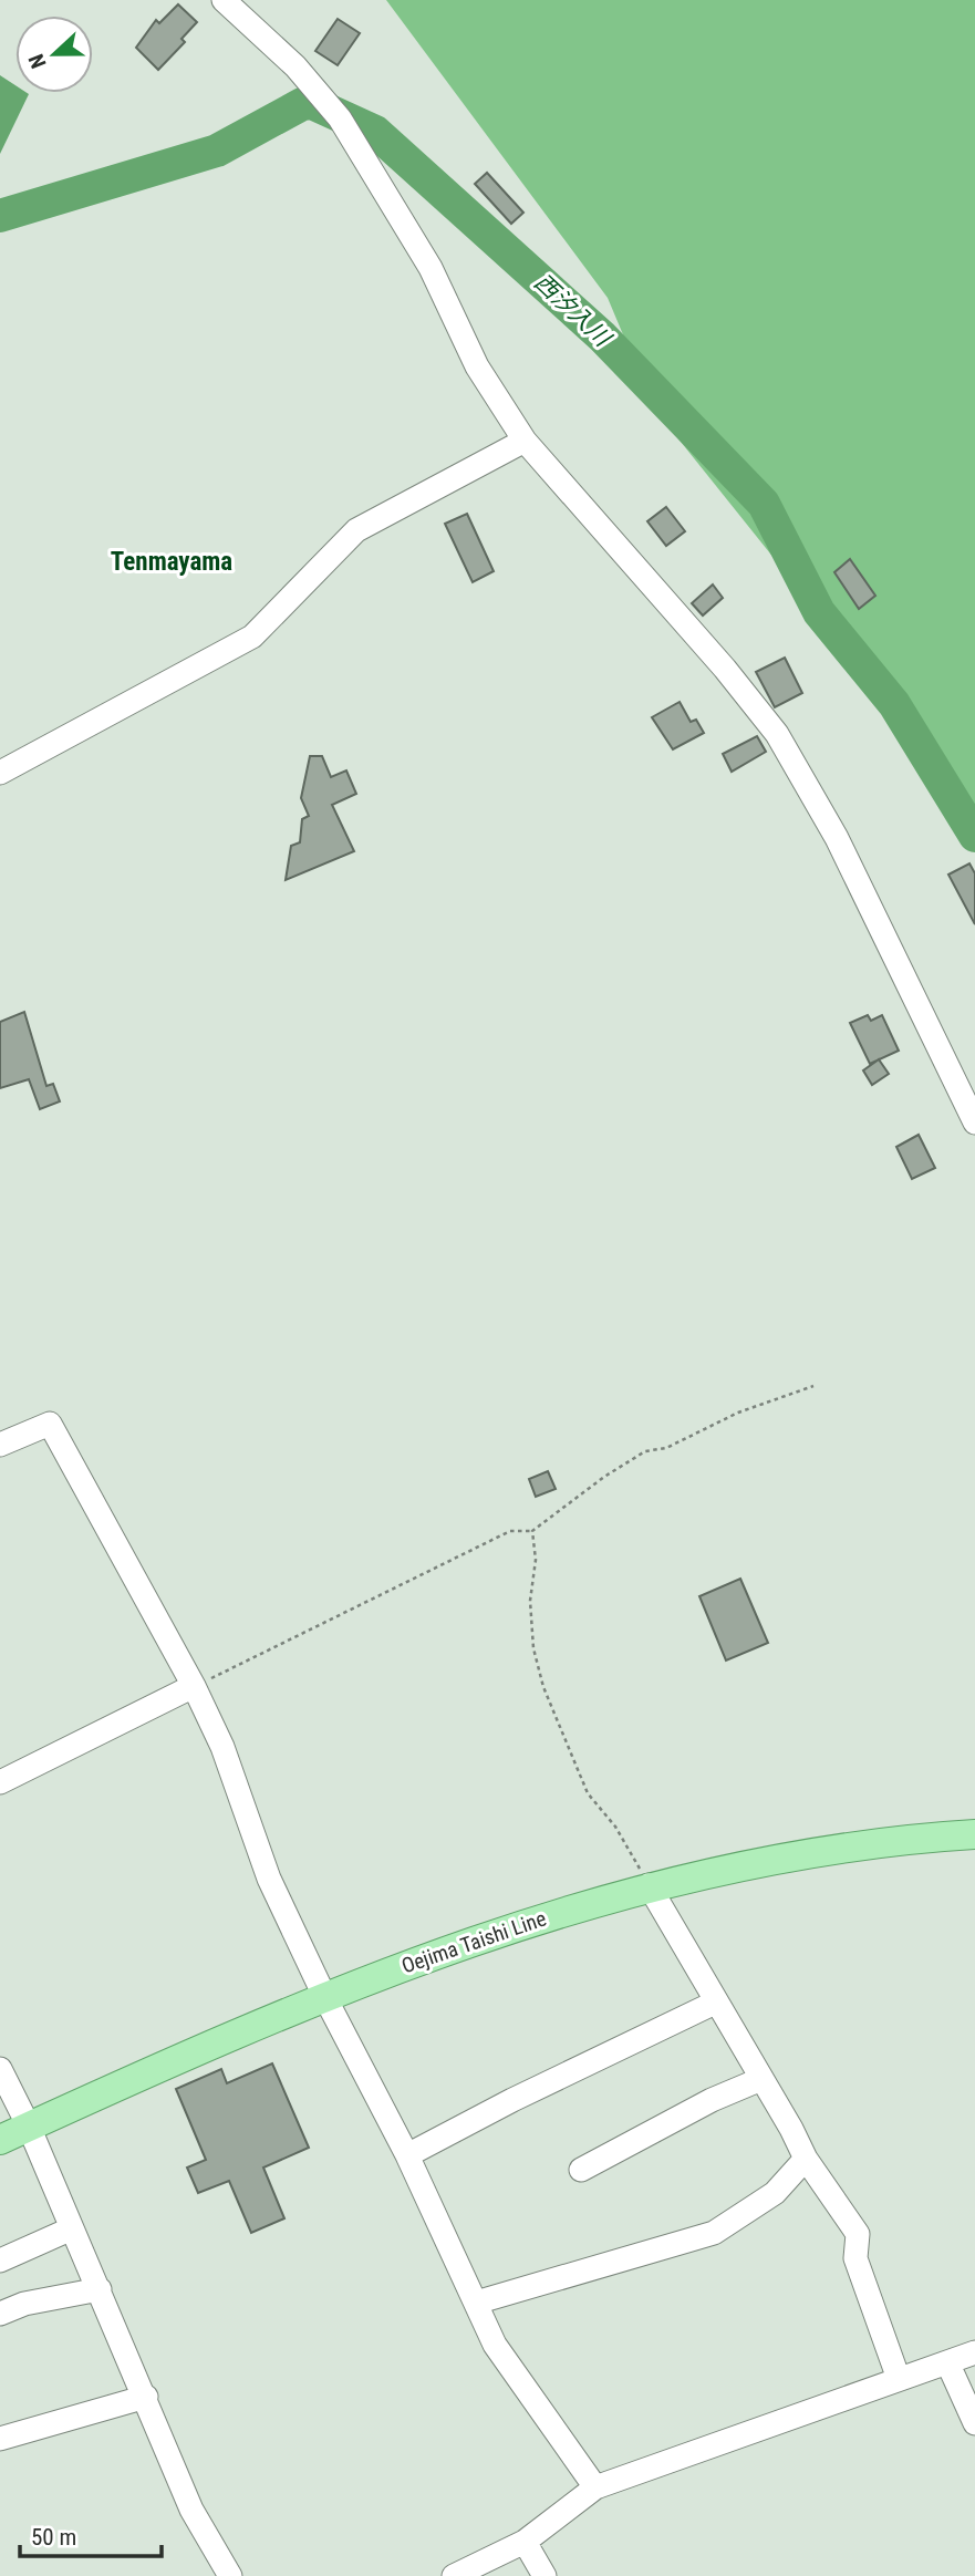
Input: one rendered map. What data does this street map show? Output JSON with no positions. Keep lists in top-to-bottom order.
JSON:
{
  "streets": {
    "main road": ["Oejima Taishi Line"]
  },
  "districts": ["Tenmayama"],
  "water": ["西汐入川"],
  "scale_bar": "50 m",
  "north": "left"
}
